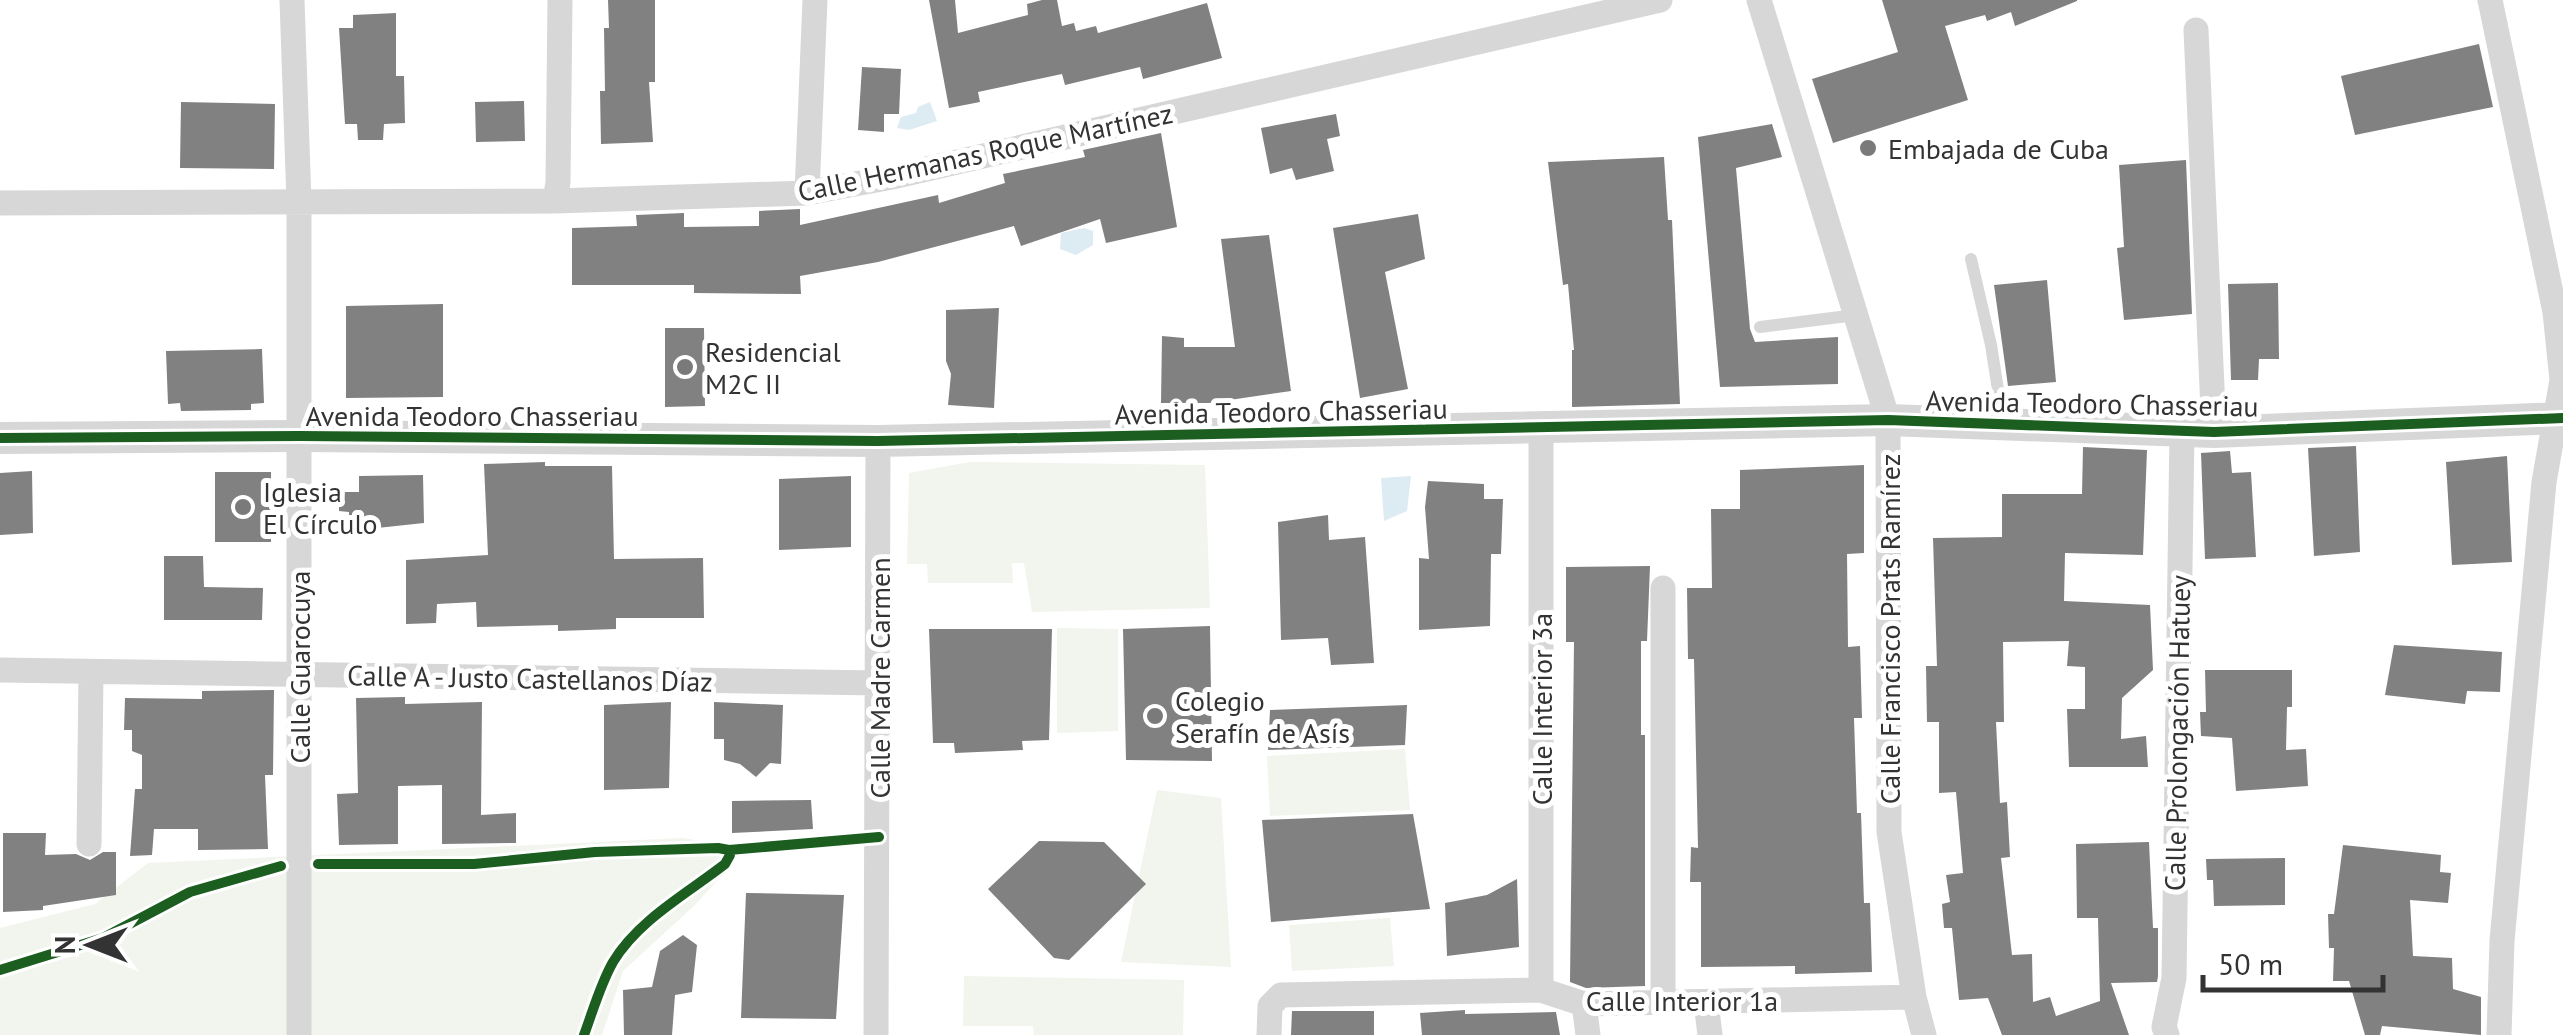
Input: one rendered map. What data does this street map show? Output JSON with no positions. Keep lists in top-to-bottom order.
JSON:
{
  "streets": {
    "street": [
      "Calle Hermanas Roque Martínez",
      "Avenida Teodoro Chasseriau",
      "Calle Francisco Prats Ramírez",
      "Calle Guarocuya",
      "Calle A - Justo Castellanos Díaz",
      "Calle Madre Carmen",
      "Calle Interior 3a",
      "Calle Prolongación Hatuey",
      "Calle Interior 1a"
    ]
  },
  "crossings": [
    ["Calle Hermanas Roque Martínez", "Calle Guarocuya"],
    ["Avenida Teodoro Chasseriau", "Calle Francisco Prats Ramírez"],
    ["Avenida Teodoro Chasseriau", "Calle Guarocuya"],
    ["Avenida Teodoro Chasseriau", "Calle Madre Carmen"],
    ["Avenida Teodoro Chasseriau", "Calle Interior 3a"],
    ["Avenida Teodoro Chasseriau", "Calle Prolongación Hatuey"],
    ["Calle Francisco Prats Ramírez", "Calle Interior 1a"],
    ["Calle Guarocuya", "Calle A - Justo Castellanos Díaz"],
    ["Calle A - Justo Castellanos Díaz", "Calle Madre Carmen"],
    ["Calle Interior 3a", "Calle Interior 1a"]
  ],
  "places": [
    "Embajada de Cuba",
    "Residencial M2C II",
    "Iglesia El Círculo",
    "Colegio Serafín de Asís"
  ],
  "scale_bar": "50 m",
  "north": "left"
}
